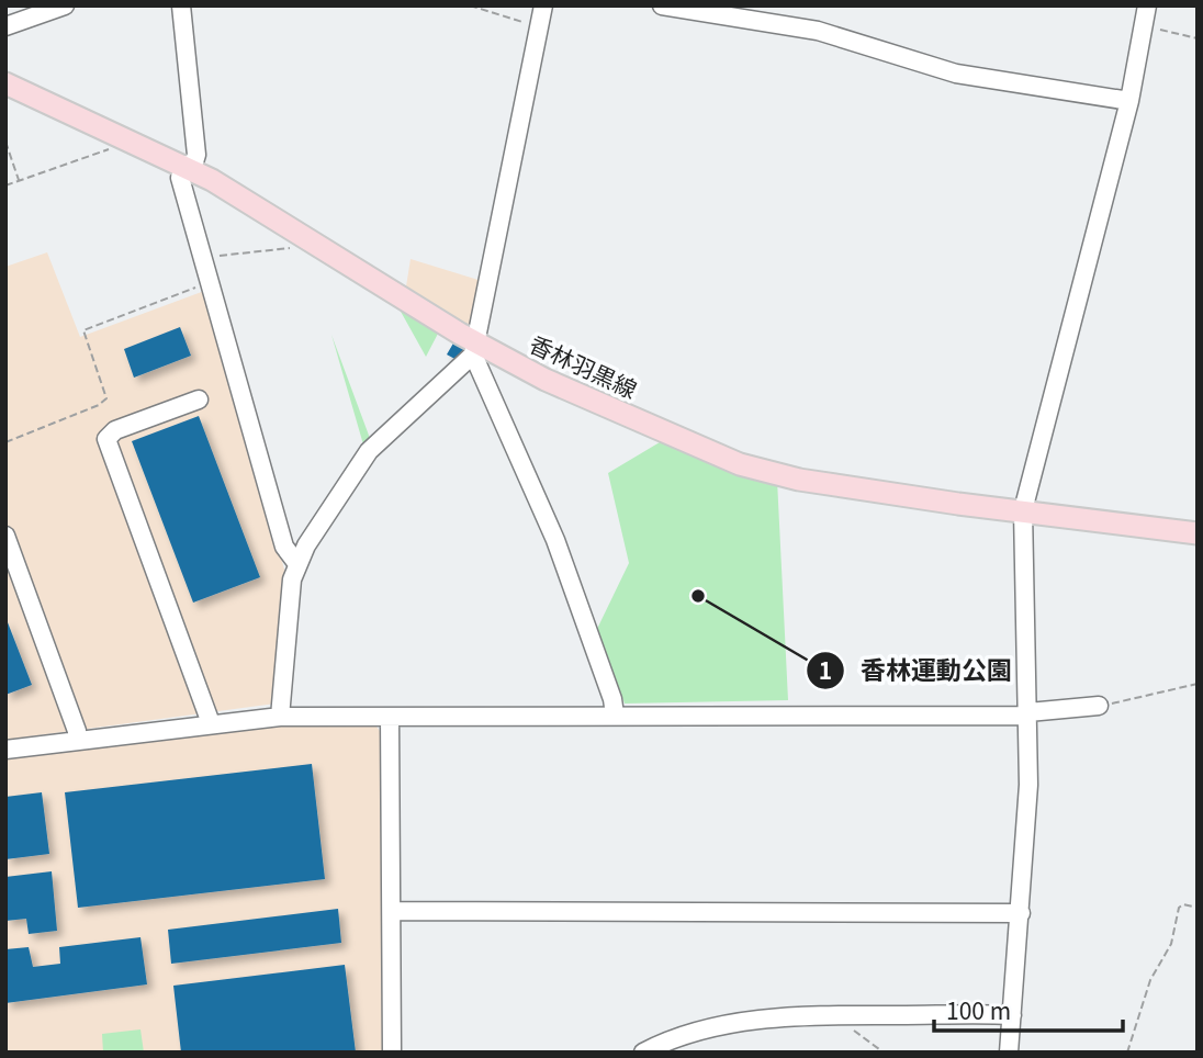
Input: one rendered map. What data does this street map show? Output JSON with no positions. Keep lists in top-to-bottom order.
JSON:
{
  "streets": {
    "main road": ["香林羽黒線"]
  },
  "places": ["香林運動公園"],
  "scale_bar": "100 m"
}
